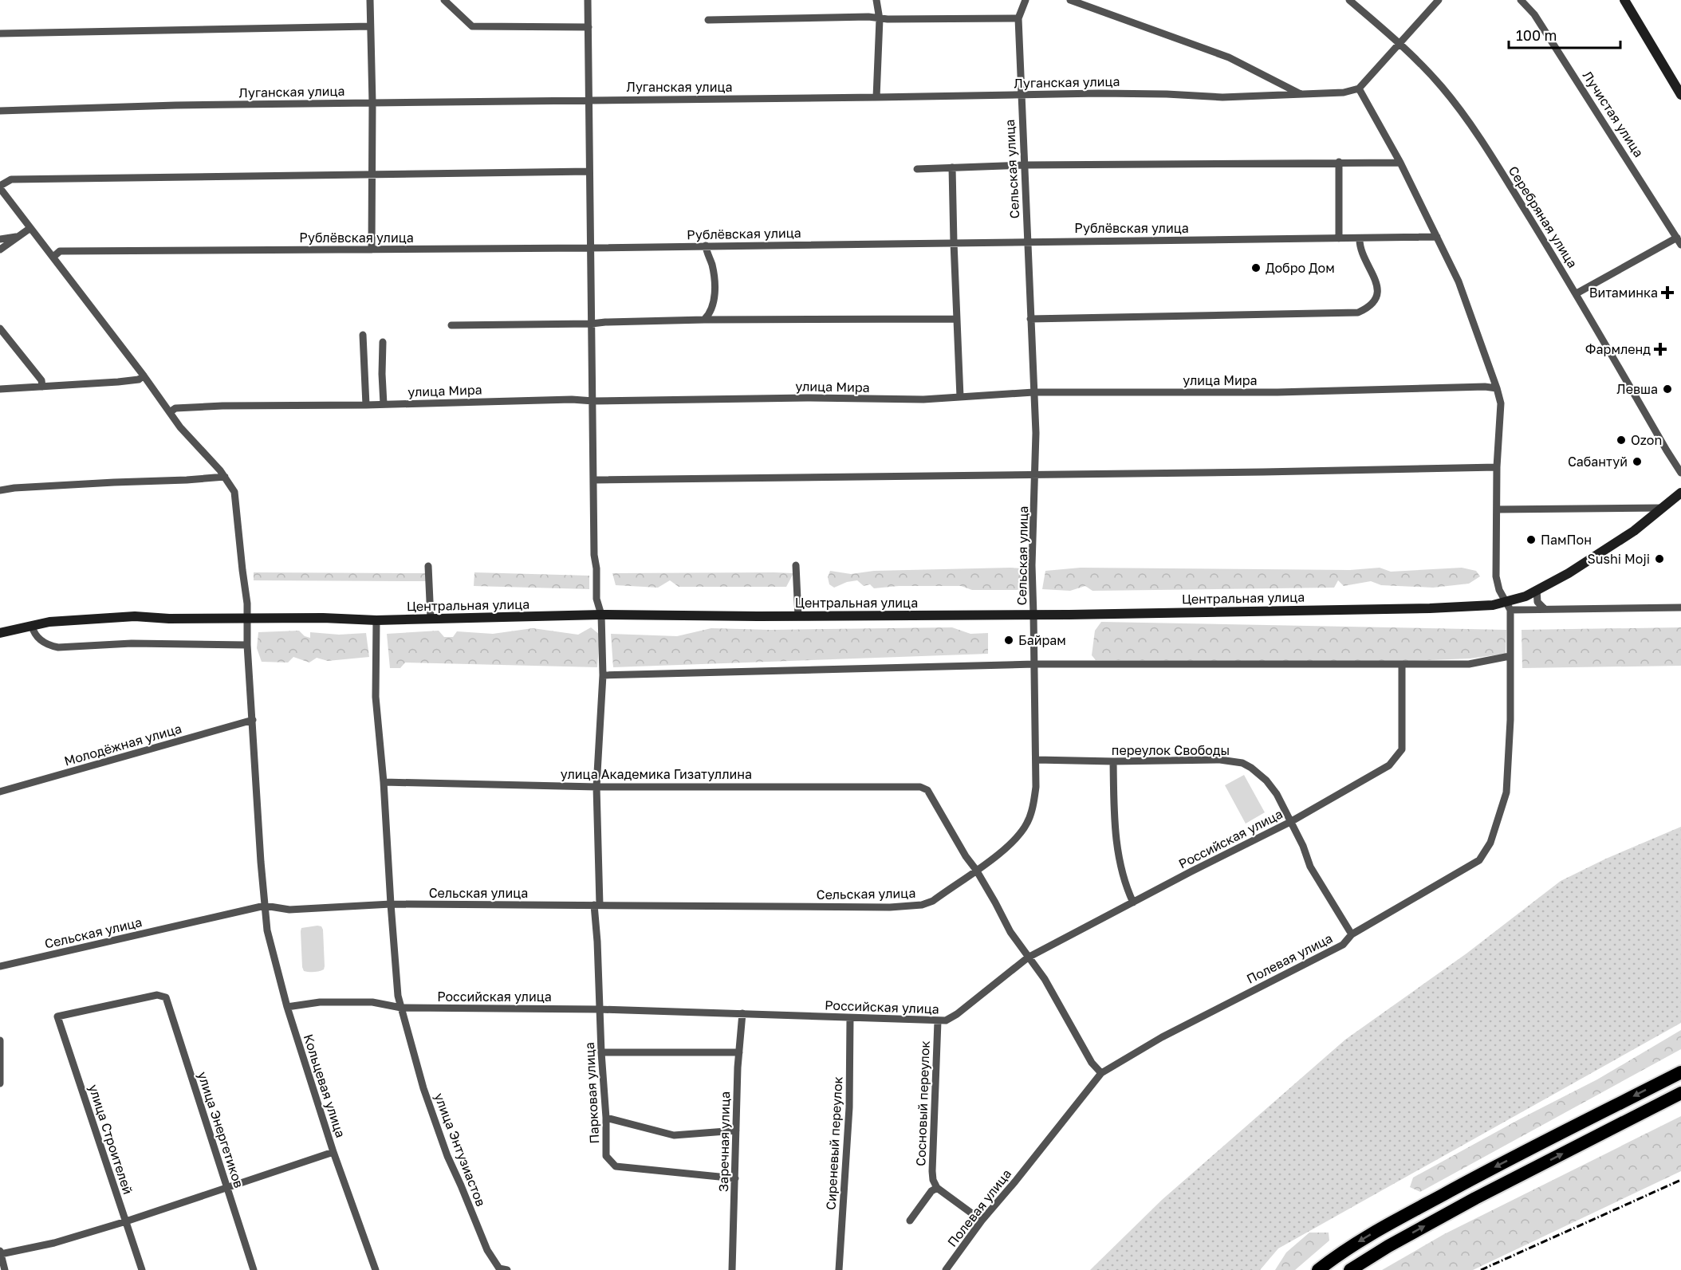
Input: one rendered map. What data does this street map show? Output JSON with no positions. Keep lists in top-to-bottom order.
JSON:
{
  "streets": {
    "street": [
      "Луганская улица",
      "Лучистая улица",
      "Сельская улица",
      "Серебряная улица",
      "Рублёвская улица",
      "улица Мира",
      "Центральная улица",
      "Молодёжная улица",
      "переулок Свободы",
      "улица Академика Гизатуллина",
      "Российская улица",
      "Полевая улица",
      "Кольцевая улица",
      "Парковая улица",
      "Сосновый переулок",
      "улица Энергетиков",
      "улица Строителей",
      "Заречная улица",
      "Сиреневый переулок",
      "улица Энтузиастов"
    ]
  },
  "crossings": [
    ["Луганская улица", "Сельская улица"],
    ["Луганская улица", "Парковая улица"],
    ["Сельская улица", "Рублёвская улица"],
    ["Сельская улица", "улица Мира"],
    ["Сельская улица", "Центральная улица"],
    ["Сельская улица", "переулок Свободы"],
    ["Сельская улица", "улица Академика Гизатуллина"],
    ["Сельская улица", "Кольцевая улица"],
    ["Сельская улица", "Парковая улица"],
    ["Сельская улица", "улица Энтузиастов"],
    ["Рублёвская улица", "Кольцевая улица"],
    ["Рублёвская улица", "Парковая улица"],
    ["улица Мира", "Кольцевая улица"],
    ["улица Мира", "Парковая улица"],
    ["Центральная улица", "Полевая улица"],
    ["Центральная улица", "Кольцевая улица"],
    ["Центральная улица", "Парковая улица"],
    ["Центральная улица", "улица Энтузиастов"],
    ["Молодёжная улица", "Кольцевая улица"],
    ["переулок Свободы", "Российская улица"],
    ["переулок Свободы", "Полевая улица"],
    ["улица Академика Гизатуллина", "Парковая улица"],
    ["улица Академика Гизатуллина", "улица Энтузиастов"],
    ["Российская улица", "Кольцевая улица"],
    ["Российская улица", "Парковая улица"],
    ["Российская улица", "Сосновый переулок"],
    ["Российская улица", "Заречная улица"],
    ["Российская улица", "Сиреневый переулок"],
    ["Российская улица", "улица Энтузиастов"],
    ["Парковая улица", "Заречная улица"],
    ["улица Энергетиков", "улица Строителей"]
  ],
  "places": {
    "other": [
      "Добро Дом",
      "Левша",
      "Ozon",
      "Сабантуй",
      "ПамПон",
      "Sushi Moji",
      "Байрам"
    ],
    "health": ["Витаминка", "Фармленд"]
  },
  "scale_bar": "100 m"
}
